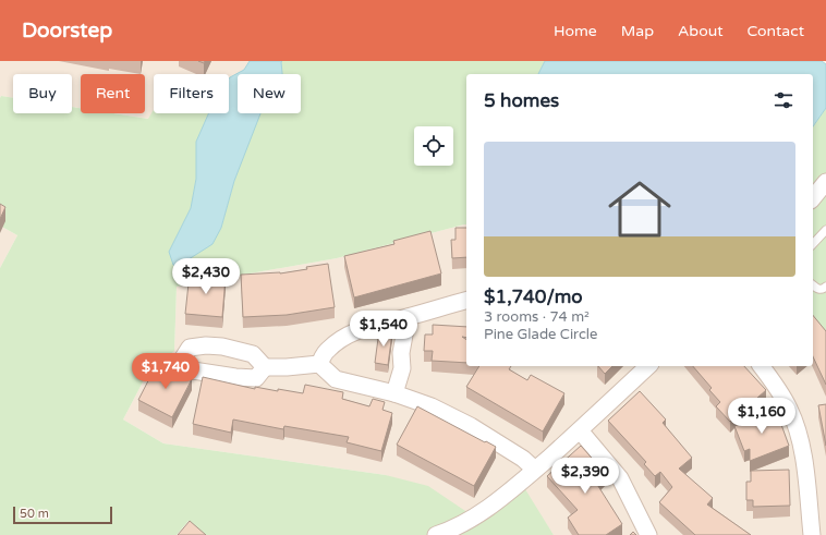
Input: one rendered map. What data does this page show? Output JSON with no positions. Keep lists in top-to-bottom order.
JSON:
{
  "scale_bar": "50 m",
  "page": {
    "header": "Doorstep",
    "nav": [
      "Home",
      "Map",
      "About",
      "Contact"
    ],
    "chip": [
      "Buy",
      "Rent",
      "Filters",
      "New"
    ],
    "heading": "5 homes",
    "list": [
      {
        "name": "$1,740/mo",
        "note": "3 rooms · 74 m² · Pine Glade Circle"
      }
    ],
    "price": [
      "$2,430",
      "$1,540",
      "$1,740",
      "$1,160",
      "$2,390"
    ],
    "scale": "50 m"
  }
}
